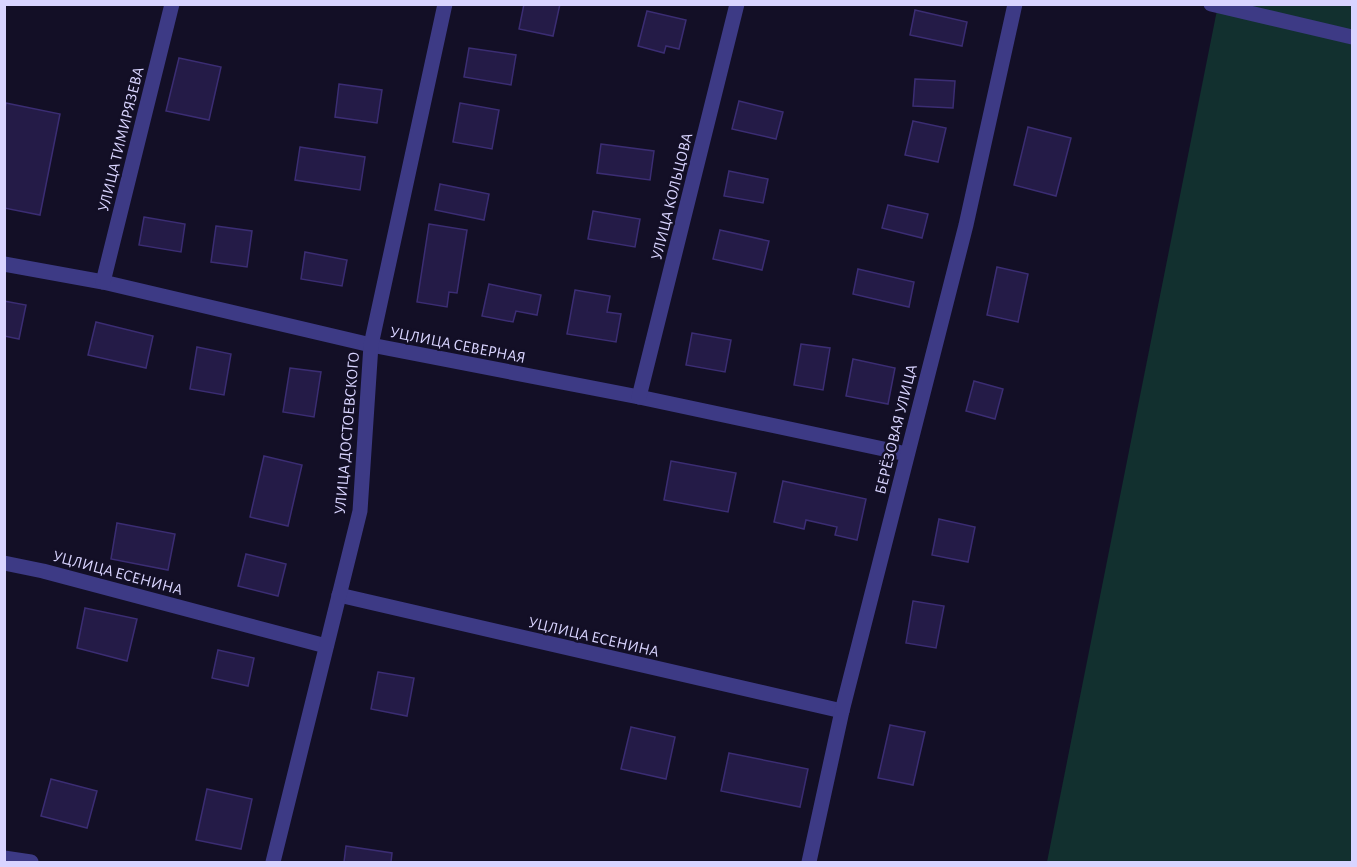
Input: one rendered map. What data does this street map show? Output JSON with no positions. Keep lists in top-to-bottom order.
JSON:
{
  "streets": {
    "street": [
      "УЛИЦА ТИМИРЯЗЕВА",
      "УЛИЦА КОЛЬЦОВА",
      "УЦЛИЦА СЕВЕРНАЯ",
      "БЕРЁЗОВАЯ УЛИЦА",
      "УЛИЦА ДОСТОЕВСКОГО",
      "УЦЛИЦА ЕСЕНИНА"
    ]
  },
  "crossings": [
    ["УЛИЦА ТИМИРЯЗЕВА", "УЦЛИЦА СЕВЕРНАЯ"],
    ["УЛИЦА КОЛЬЦОВА", "УЦЛИЦА СЕВЕРНАЯ"],
    ["УЦЛИЦА СЕВЕРНАЯ", "БЕРЁЗОВАЯ УЛИЦА"],
    ["УЦЛИЦА СЕВЕРНАЯ", "УЛИЦА ДОСТОЕВСКОГО"],
    ["БЕРЁЗОВАЯ УЛИЦА", "УЦЛИЦА ЕСЕНИНА"],
    ["УЛИЦА ДОСТОЕВСКОГО", "УЦЛИЦА ЕСЕНИНА"]
  ]
}
